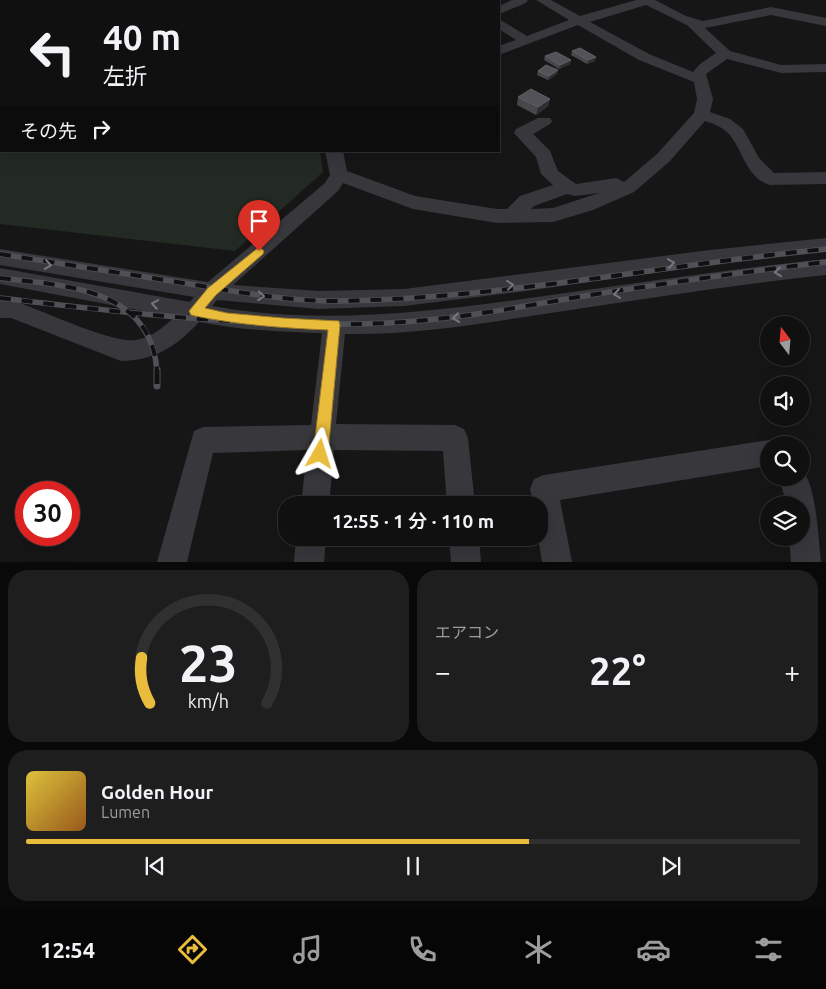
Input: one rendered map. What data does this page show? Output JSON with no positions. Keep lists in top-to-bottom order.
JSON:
{
  "north": "top",
  "page": {
    "turn": ["40 m", "左折"],
    "then": "その先",
    "limit": "30",
    "trip": "12:55 · 1 分 · 110 m",
    "tile": "エアコン",
    "heat": ["−", "22°", "+"],
    "song": ["Golden Hour", "Lumen"],
    "tabs": "12:54",
    "gauge": ["23", "km/h"]
  }
}
